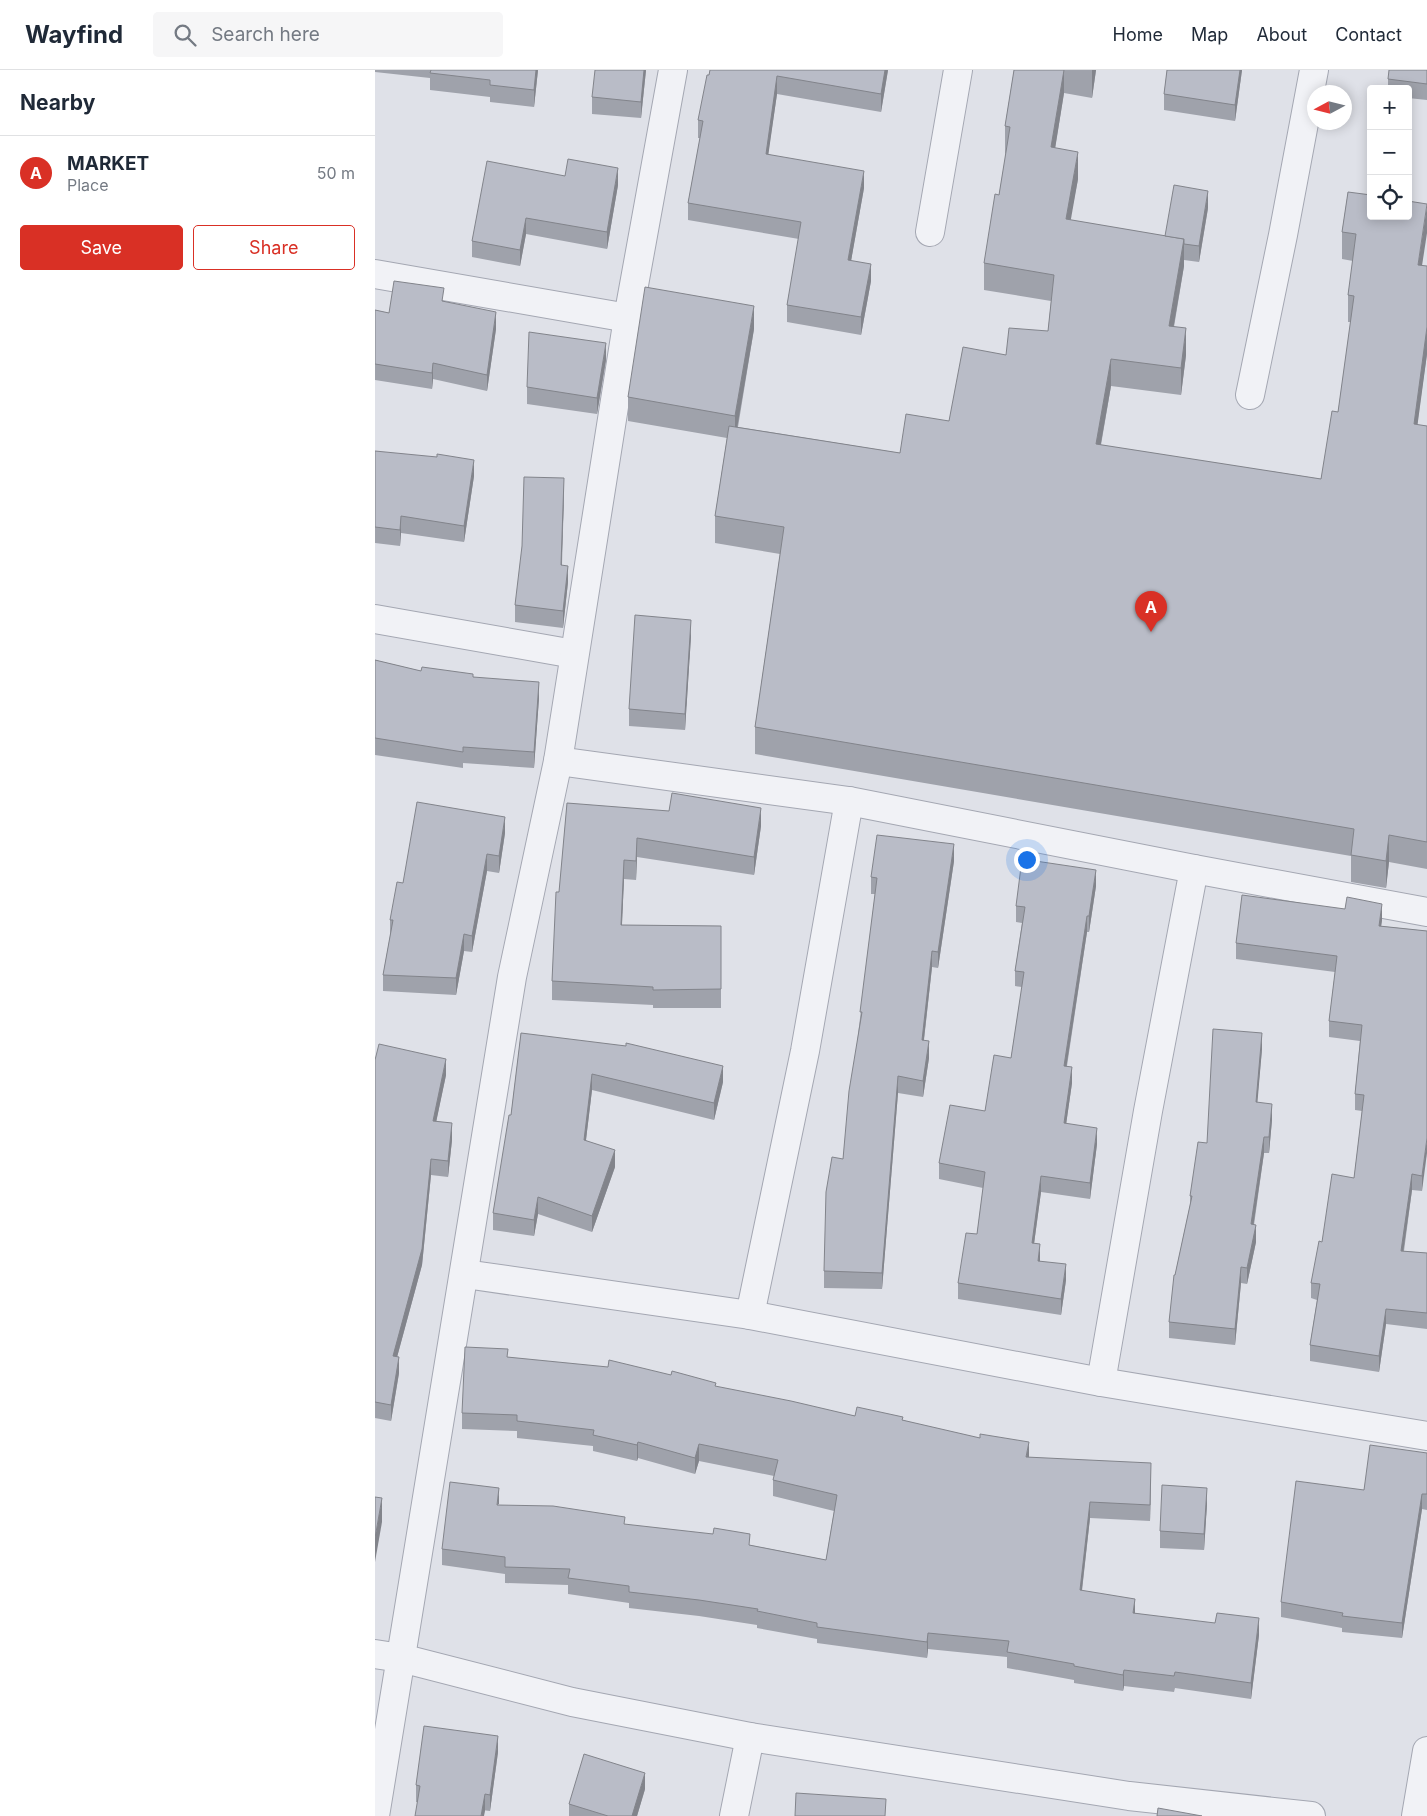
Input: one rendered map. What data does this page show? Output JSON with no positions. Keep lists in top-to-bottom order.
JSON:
{
  "north": "left",
  "page": {
    "header": "Wayfind",
    "search": "Search here",
    "nav": [
      "Home",
      "Map",
      "About",
      "Contact"
    ],
    "heading": "Nearby",
    "map_buttons": ["+", "−"],
    "list": [
      {
        "mark": "A",
        "name": "MARKET",
        "note": "Place",
        "value": "50 m"
      }
    ],
    "buttons": ["Save", "Share"],
    "pins": "A"
  }
}
